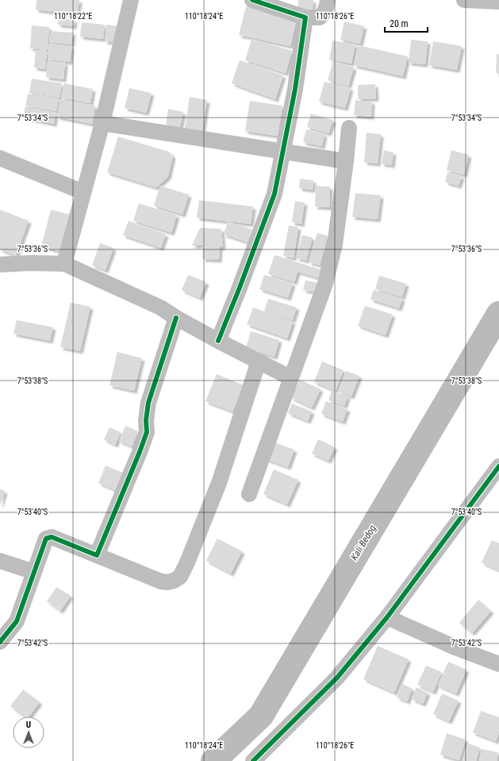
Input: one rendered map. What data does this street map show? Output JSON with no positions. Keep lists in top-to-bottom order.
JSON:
{
  "water": ["Kali Bedog"],
  "scale_bar": "20 m",
  "north": "top",
  "coordinates": [
    "110°18'22\"E",
    "110°18'24\"E",
    "110°18'26\"E",
    "7°53'34\"S",
    "7°53'36\"S",
    "7°53'38\"S",
    "7°53'40\"S",
    "7°53'42\"S"
  ]
}
